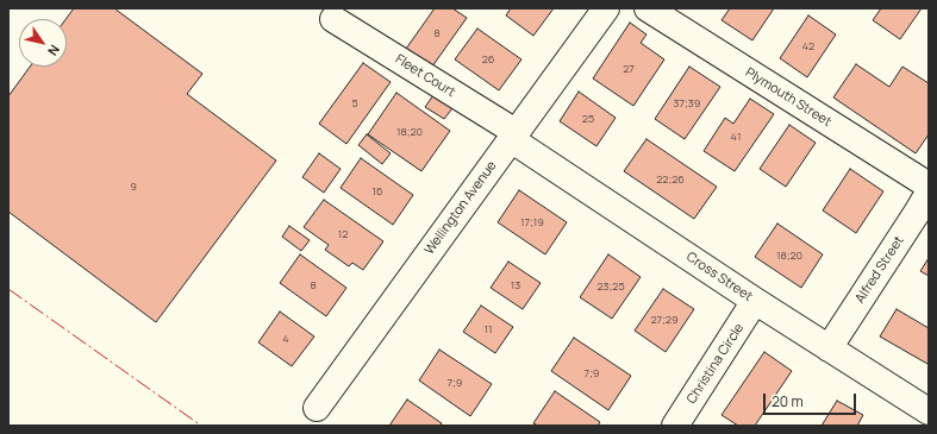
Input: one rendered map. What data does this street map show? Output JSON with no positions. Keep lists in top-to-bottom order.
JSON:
{
  "streets": {
    "street": [
      "Fleet Court",
      "Plymouth Street",
      "Wellington Avenue",
      "Alfred Street",
      "Cross Street",
      "Christina Circle"
    ]
  },
  "crossings": [
    ["Fleet Court", "Wellington Avenue"],
    ["Fleet Court", "Cross Street"],
    ["Wellington Avenue", "Cross Street"],
    ["Alfred Street", "Cross Street"],
    ["Cross Street", "Christina Circle"]
  ],
  "house_numbers": [
    "8",
    "42",
    "26",
    "27",
    "5",
    "37;39",
    "25",
    "18;20",
    "41",
    "22;26",
    "9",
    "16",
    "17;19",
    "12",
    "18;20",
    "8",
    "13",
    "23;25",
    "27;29",
    "11",
    "4",
    "7;9",
    "7;9"
  ],
  "scale_bar": "20 m",
  "north": "bottom right"
}
